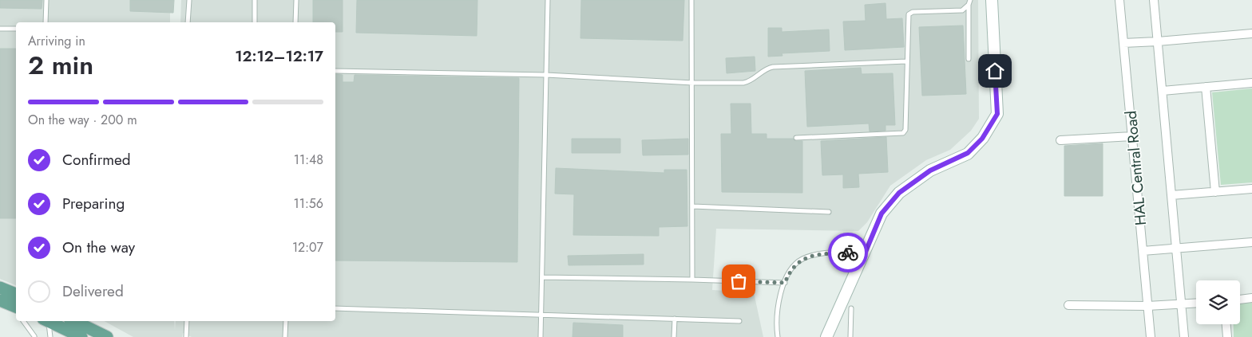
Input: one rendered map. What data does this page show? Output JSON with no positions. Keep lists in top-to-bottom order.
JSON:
{
  "streets": {
    "street": ["HAL Central Road"]
  },
  "page": {
    "heading": ["2 min", "Arriving in", "12:12–12:17"],
    "bar": "On the way · 200 m",
    "list": [
      ["Confirmed", "11:48"],
      ["Preparing", "11:56"],
      ["On the way", "12:07"],
      "Delivered"
    ]
  }
}
